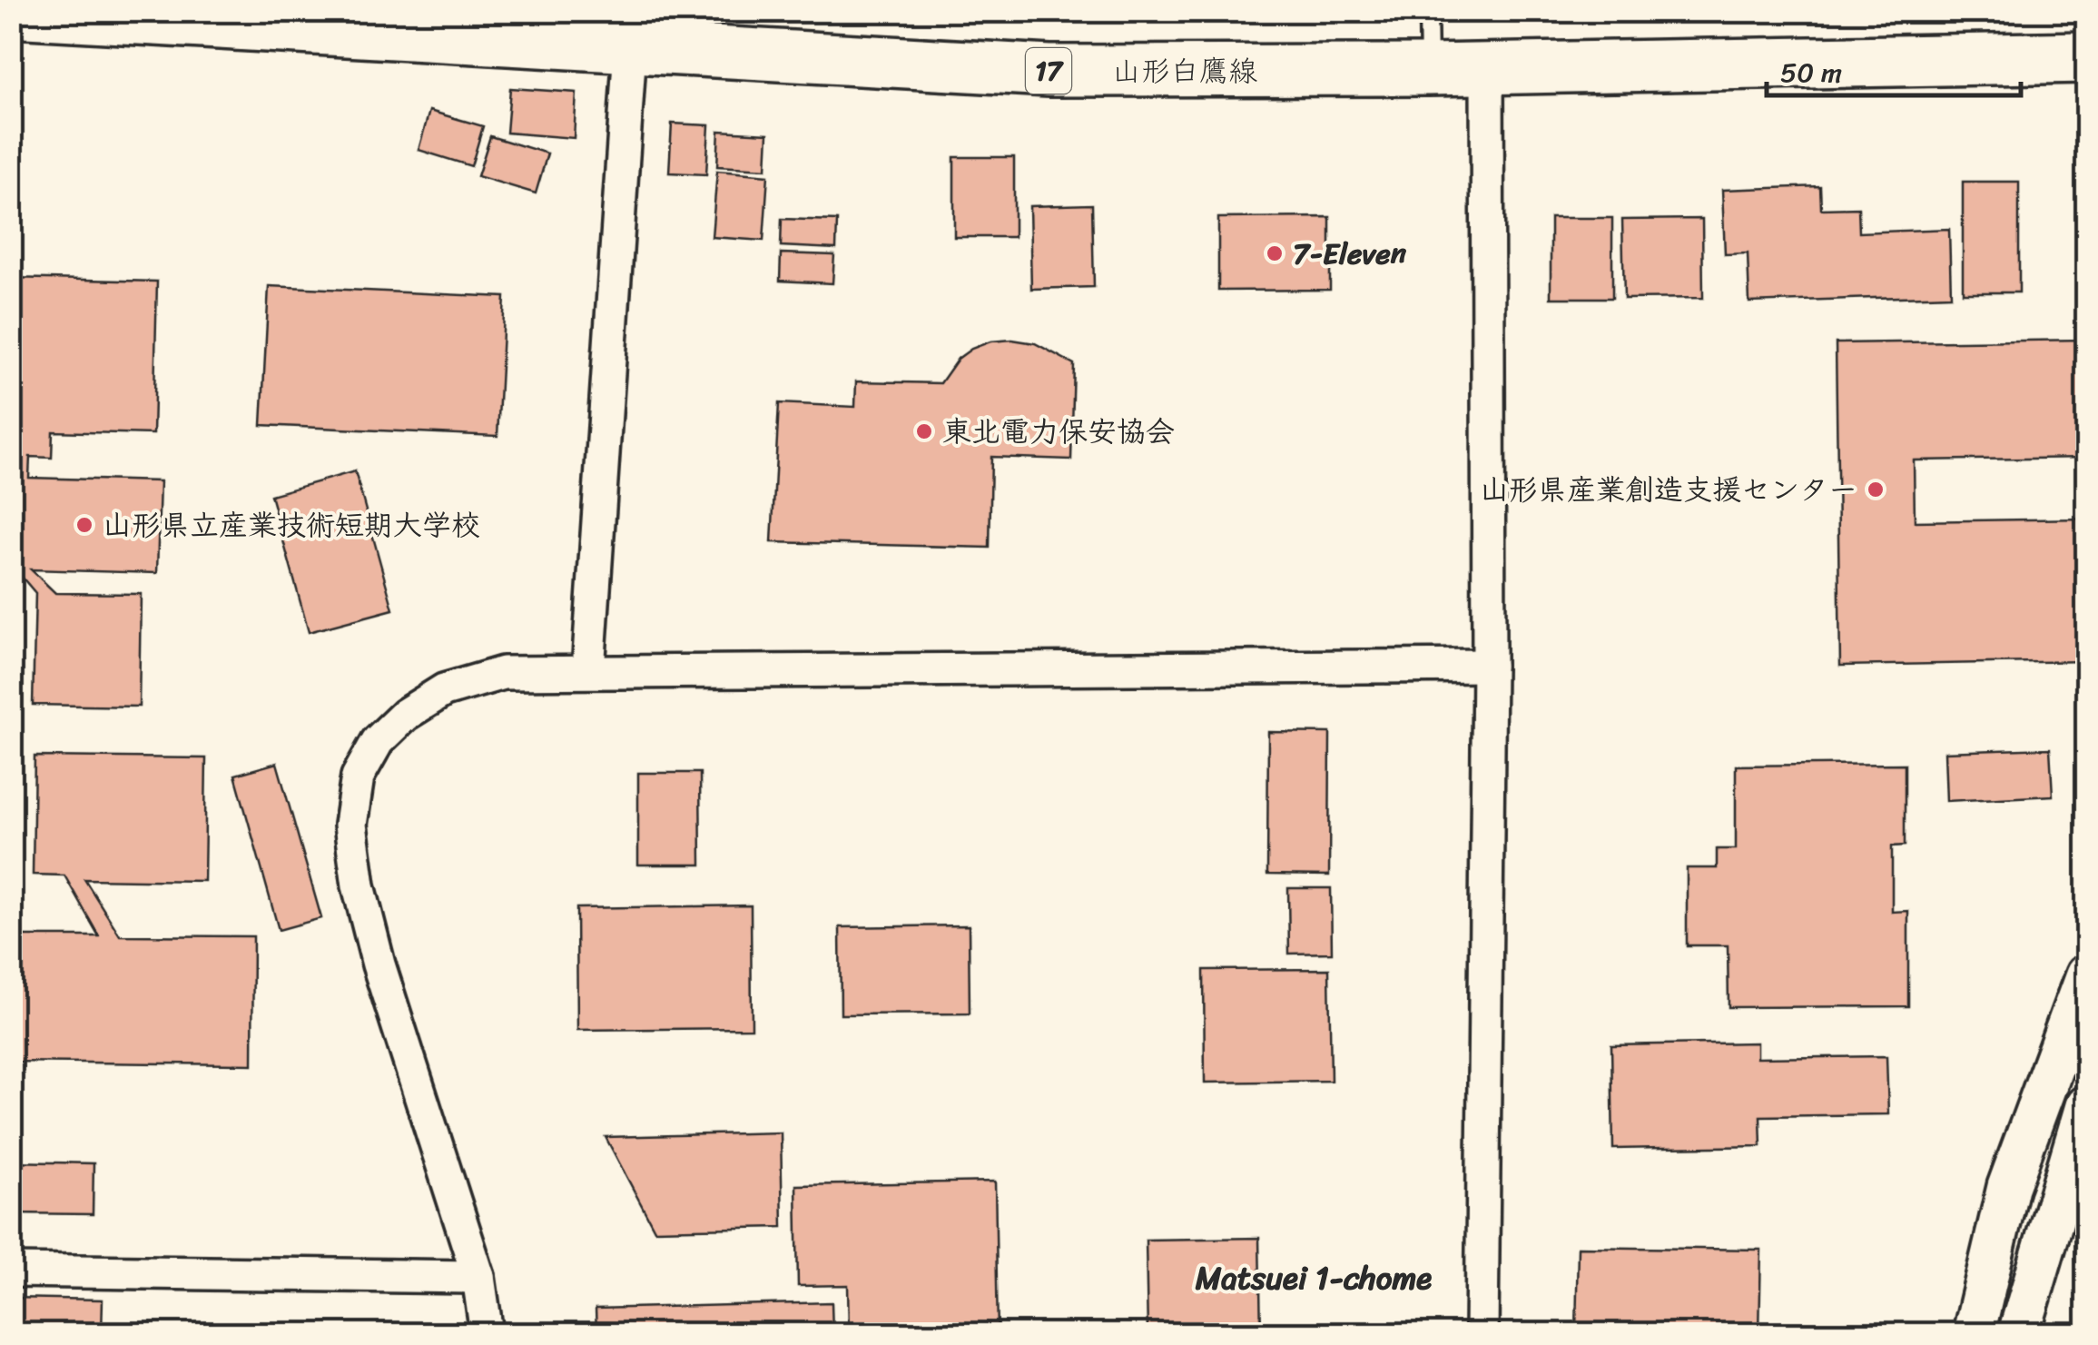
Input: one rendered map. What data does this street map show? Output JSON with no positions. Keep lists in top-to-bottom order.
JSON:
{
  "streets": {
    "main road": ["17", "山形白鷹線"]
  },
  "districts": ["Matsuei 1-chome"],
  "places": [
    "7-Eleven",
    "東北電力保安協会",
    "山形県産業創造支援センター",
    "山形県立産業技術短期大学校"
  ],
  "scale_bar": "50 m"
}
